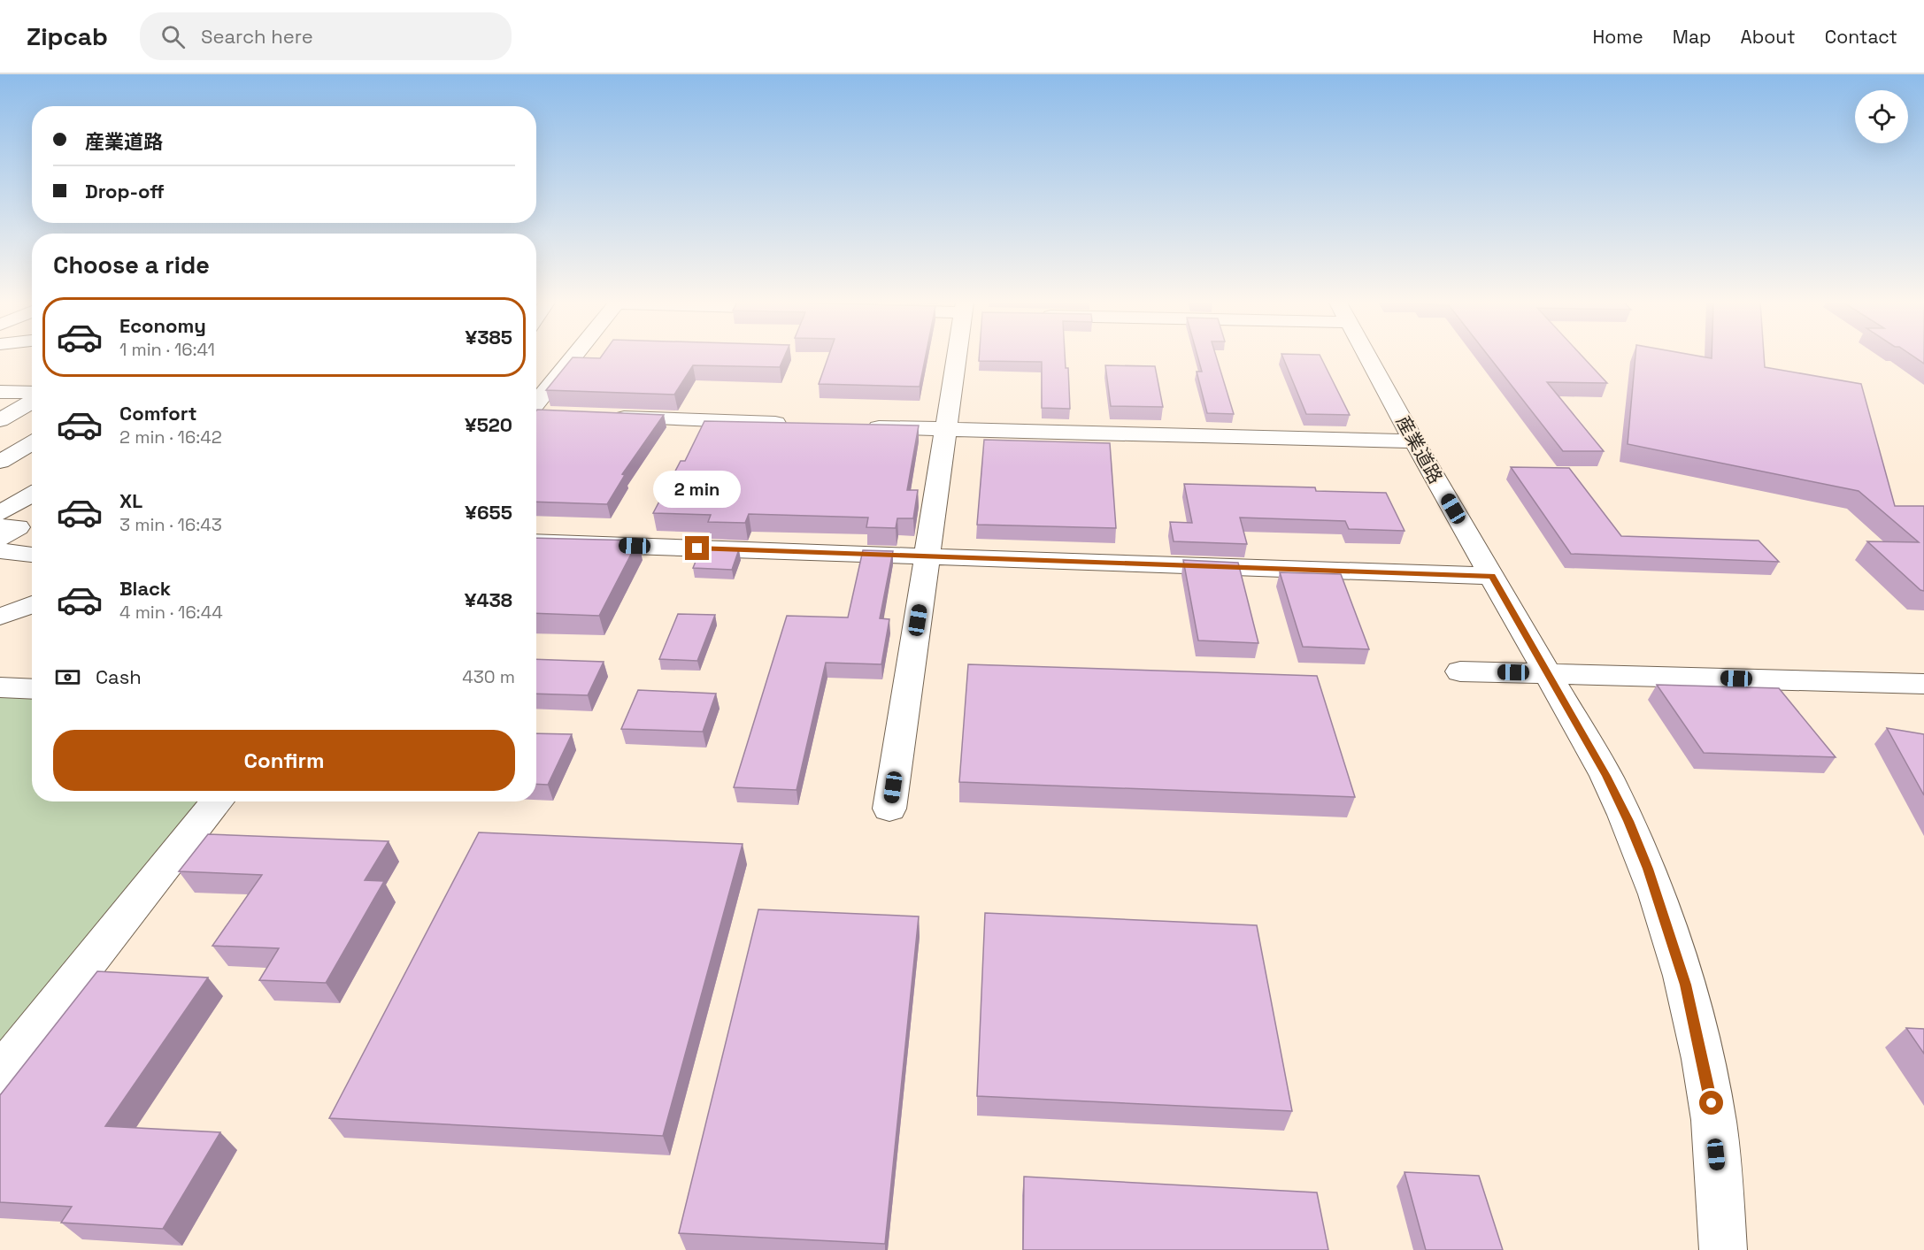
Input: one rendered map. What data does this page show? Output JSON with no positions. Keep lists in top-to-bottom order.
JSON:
{
  "streets": {
    "street": ["産業道路"]
  },
  "page": {
    "header": "Zipcab",
    "search": "Search here",
    "nav": [
      "Home",
      "Map",
      "About",
      "Contact"
    ],
    "banner": ["産業道路", "Drop-off"],
    "heading": "Choose a ride",
    "list": [
      {
        "name": "Economy",
        "note": "1 min · 16:41",
        "value": "¥385"
      },
      {
        "name": "Comfort",
        "note": "2 min · 16:42",
        "value": "¥520"
      },
      {
        "name": "XL",
        "note": "3 min · 16:43",
        "value": "¥655"
      },
      {
        "name": "Black",
        "note": "4 min · 16:44",
        "value": "¥438"
      }
    ],
    "bubble": "2 min",
    "pay": ["Cash", "430 m"],
    "buttons": "Confirm"
  }
}
